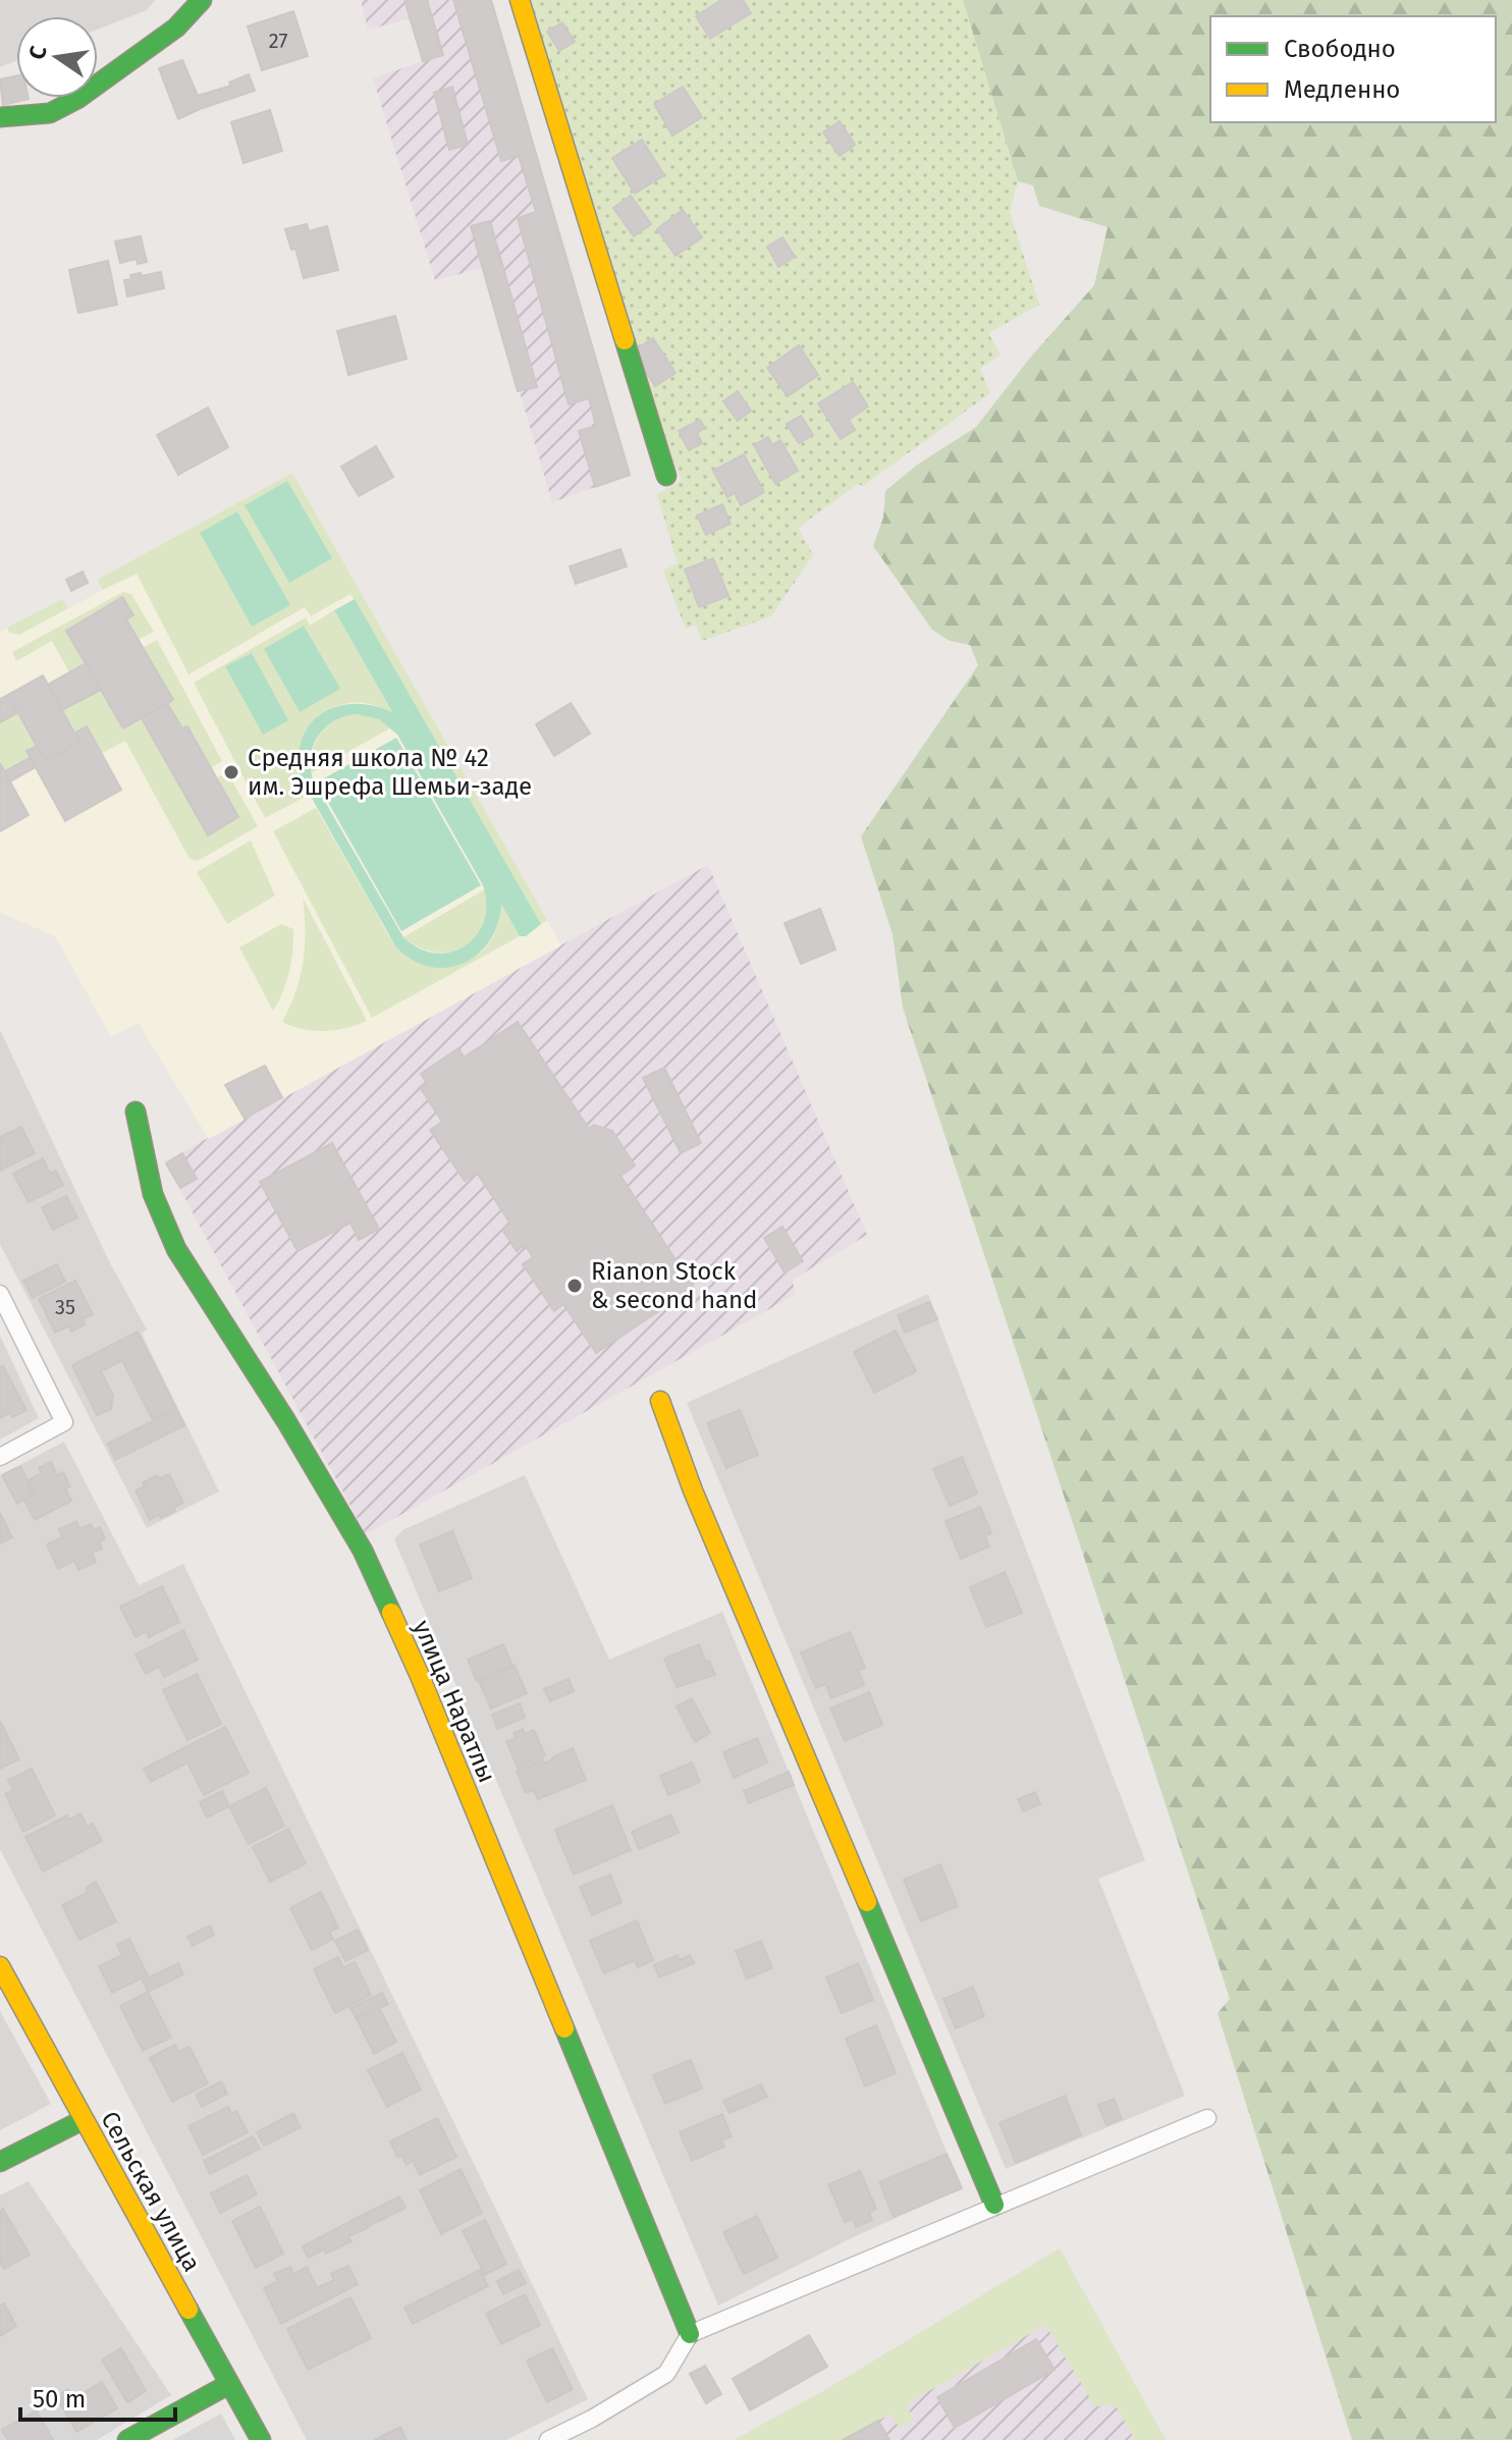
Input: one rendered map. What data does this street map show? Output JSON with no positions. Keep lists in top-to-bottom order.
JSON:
{
  "streets": {
    "street": ["улица Наратлы", "Сельская улица"]
  },
  "places": ["Средняя школа № 42 им. Эшрефа Шемьи-заде", "Rianon Stock & second hand"],
  "house_numbers": ["27", "35"],
  "legend": ["Свободно", "Медленно"],
  "scale_bar": "50 m",
  "north": "left"
}
